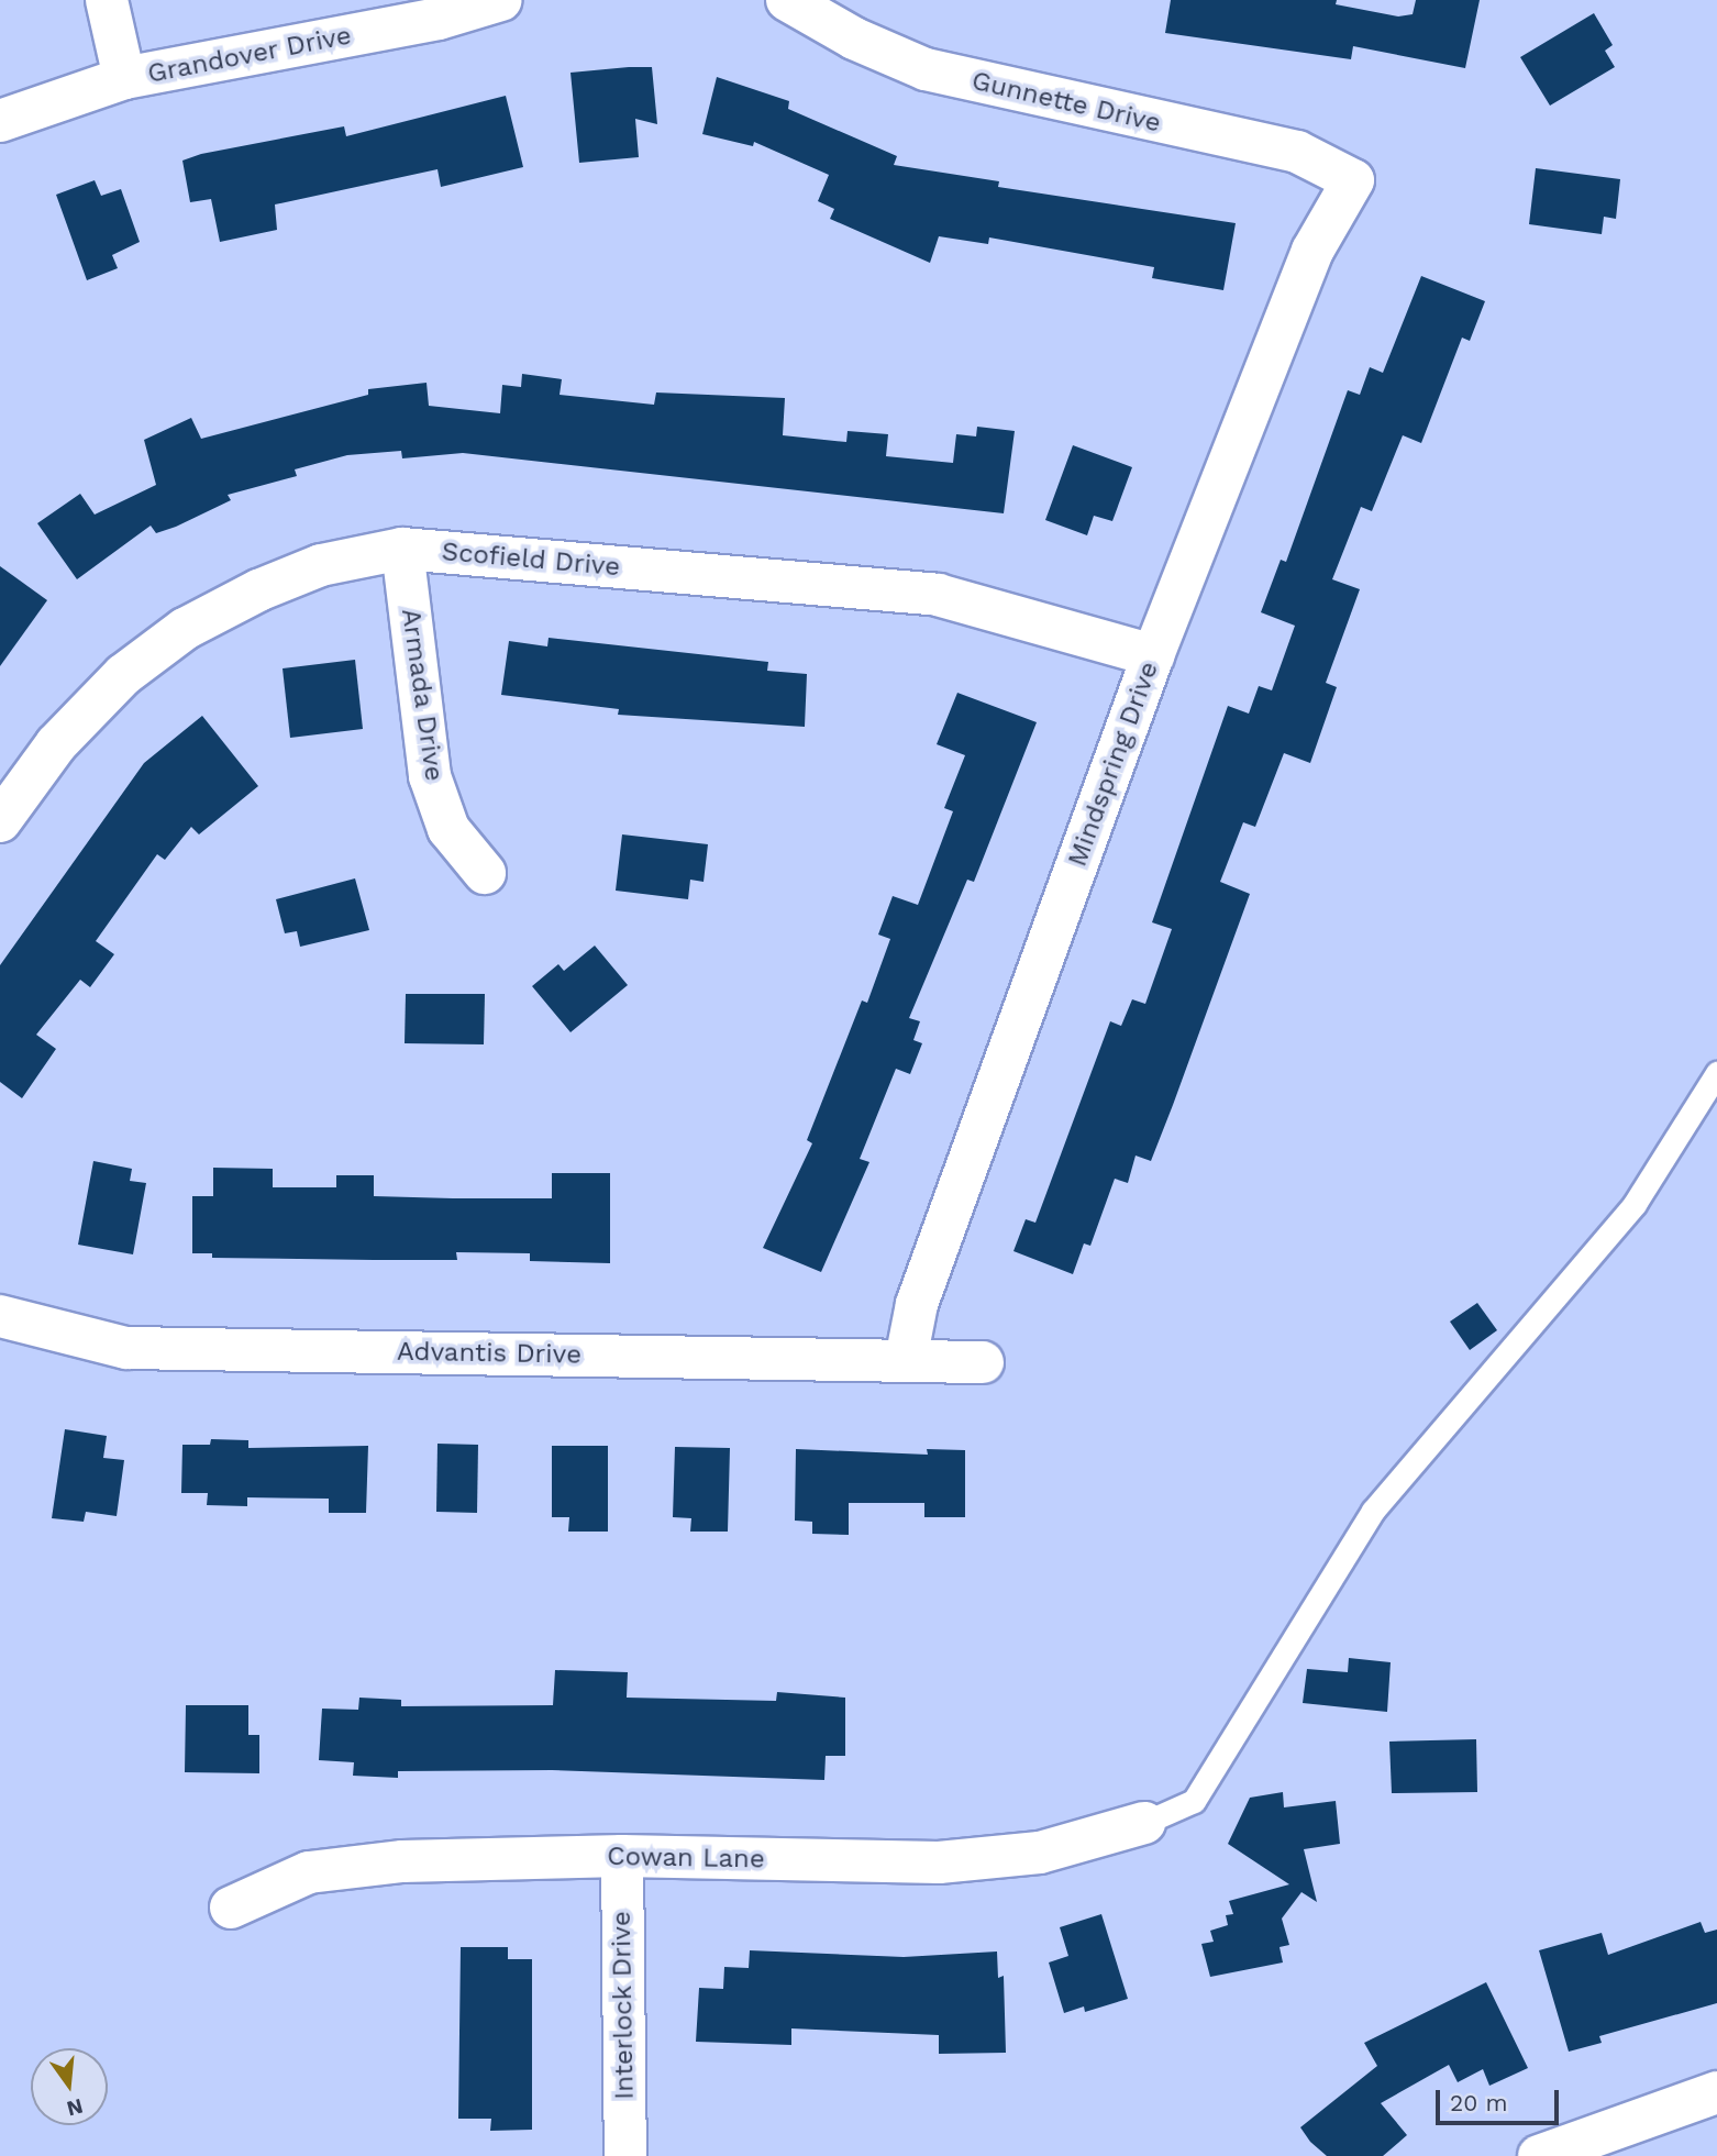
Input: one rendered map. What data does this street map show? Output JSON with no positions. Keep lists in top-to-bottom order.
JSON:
{
  "streets": {
    "street": [
      "Grandover Drive",
      "Gunnette Drive",
      "Scofield Drive",
      "Armada Drive",
      "Mindspring Drive",
      "Advantis Drive",
      "Cowan Lane",
      "Interlock Drive"
    ]
  },
  "crossings": [
    ["Gunnette Drive", "Mindspring Drive"],
    ["Scofield Drive", "Armada Drive"],
    ["Scofield Drive", "Mindspring Drive"],
    ["Mindspring Drive", "Advantis Drive"],
    ["Cowan Lane", "Interlock Drive"]
  ],
  "scale_bar": "20 m",
  "north": "bottom"
}
